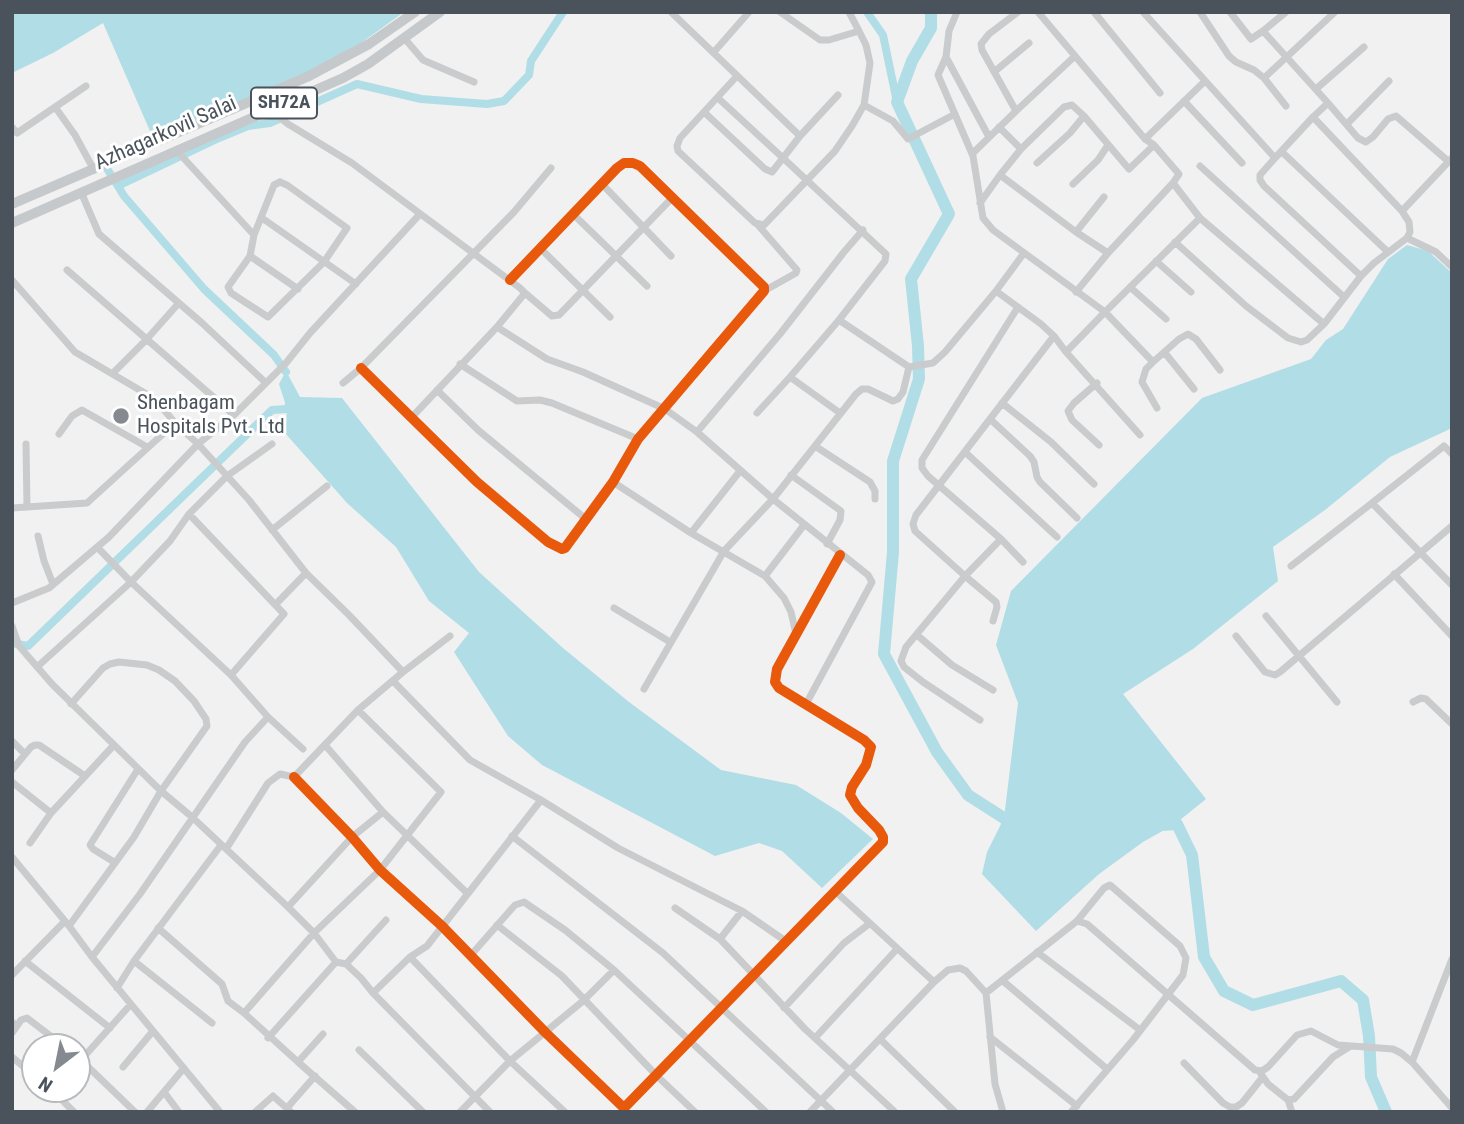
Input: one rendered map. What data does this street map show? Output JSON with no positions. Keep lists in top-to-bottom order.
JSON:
{
  "streets": {
    "main road": ["SH72A", "Azhagarkovil Salai"]
  },
  "places": ["Shenbagam Hospitals Pvt. Ltd"],
  "north": "bottom left"
}
